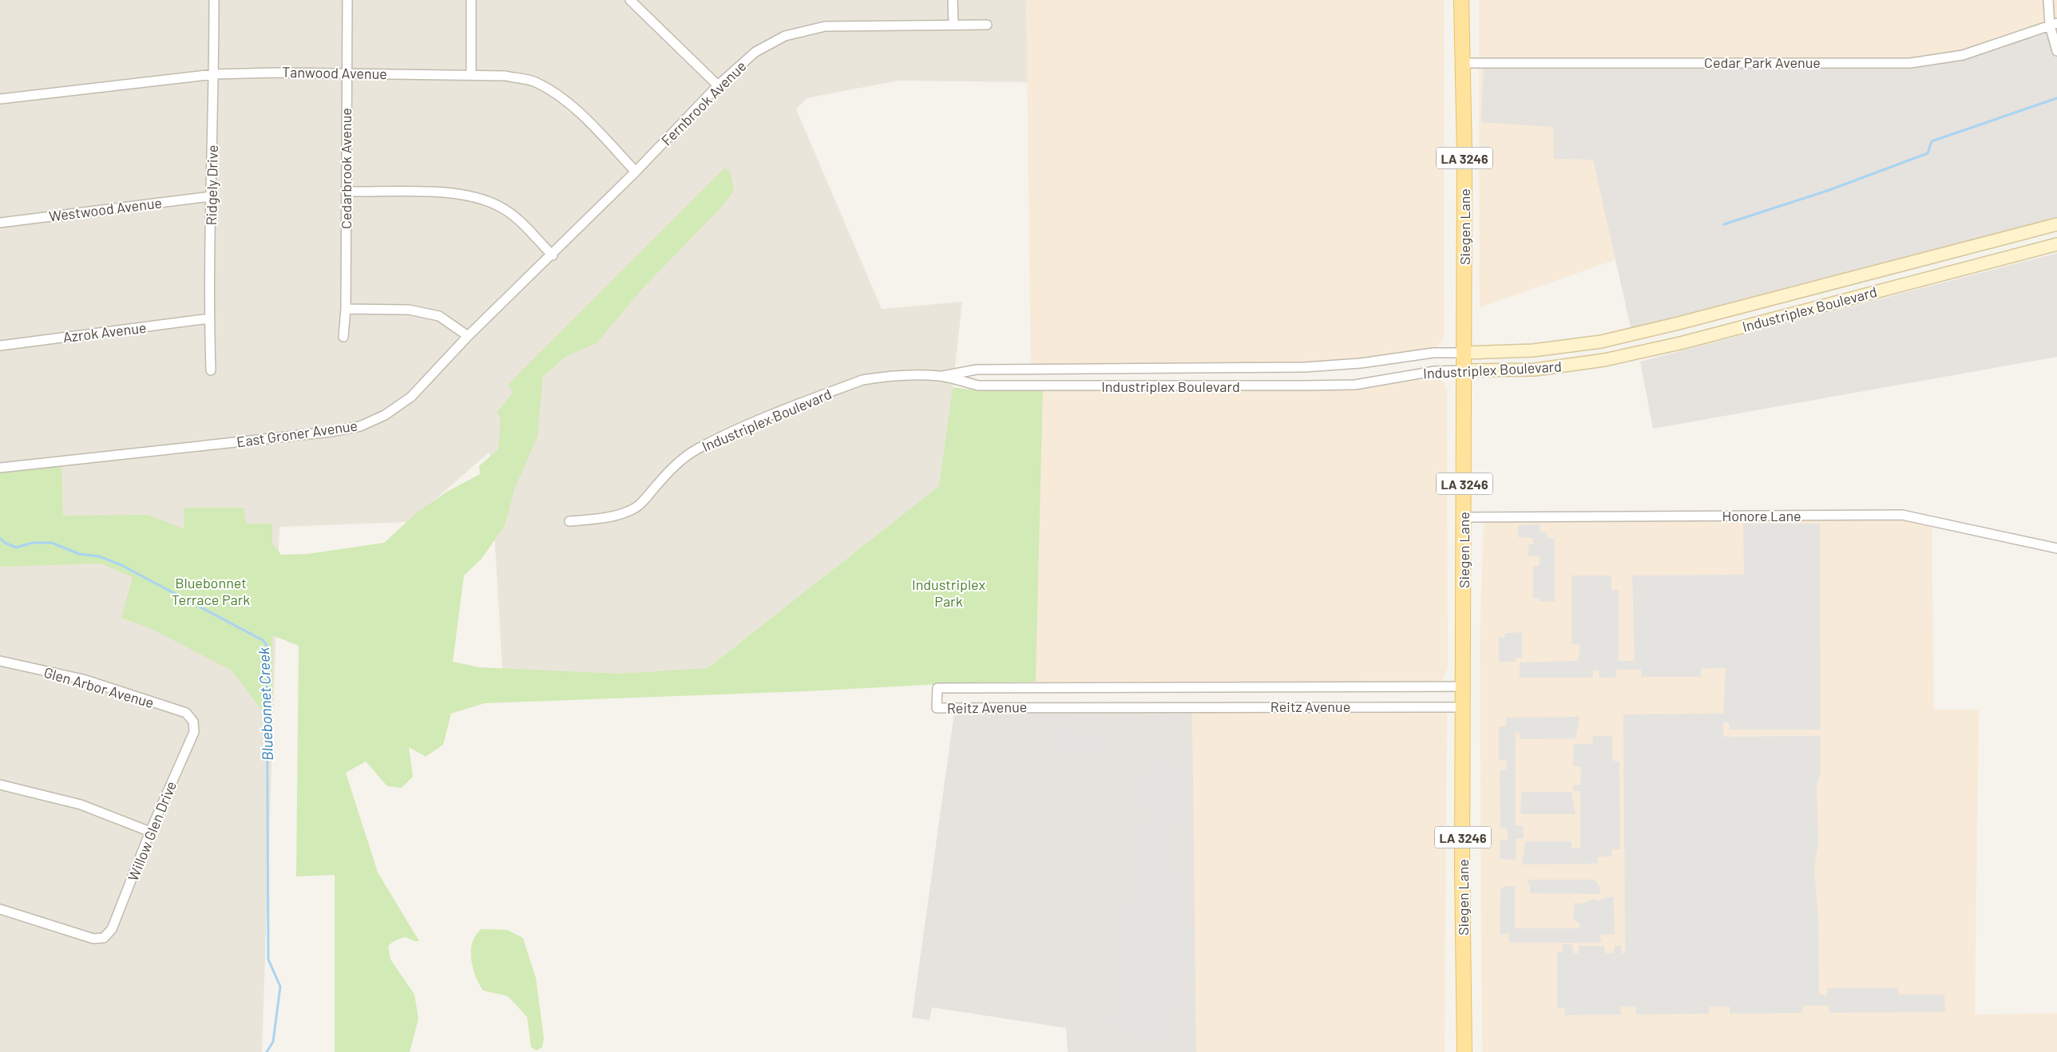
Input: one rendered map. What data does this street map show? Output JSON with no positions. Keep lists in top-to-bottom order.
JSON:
{
  "streets": {
    "main road": ["LA 3246", "Siegen Lane"],
    "street": [
      "Cedar Park Avenue",
      "Tanwood Avenue",
      "Fernbrook Avenue",
      "Cedarbrook Avenue",
      "Ridgely Drive",
      "Westwood Avenue",
      "Industriplex Boulevard",
      "Azrok Avenue",
      "East Groner Avenue",
      "Honore Lane",
      "Glen Arbor Avenue",
      "Reitz Avenue",
      "Willow Glen Drive"
    ]
  },
  "crossings": [
    ["Cedar Park Avenue", "Siegen Lane"],
    ["Tanwood Avenue", "Fernbrook Avenue"],
    ["Tanwood Avenue", "Cedarbrook Avenue"],
    ["Tanwood Avenue", "Ridgely Drive"],
    ["Fernbrook Avenue", "East Groner Avenue"],
    ["Ridgely Drive", "Westwood Avenue"],
    ["Ridgely Drive", "Azrok Avenue"],
    ["Siegen Lane", "Industriplex Boulevard"],
    ["Siegen Lane", "Honore Lane"],
    ["Siegen Lane", "Reitz Avenue"],
    ["Glen Arbor Avenue", "Willow Glen Drive"]
  ],
  "water": ["Bluebonnet Creek"],
  "parks": ["Bluebonnet Terrace Park", "Industriplex Park"]
}
